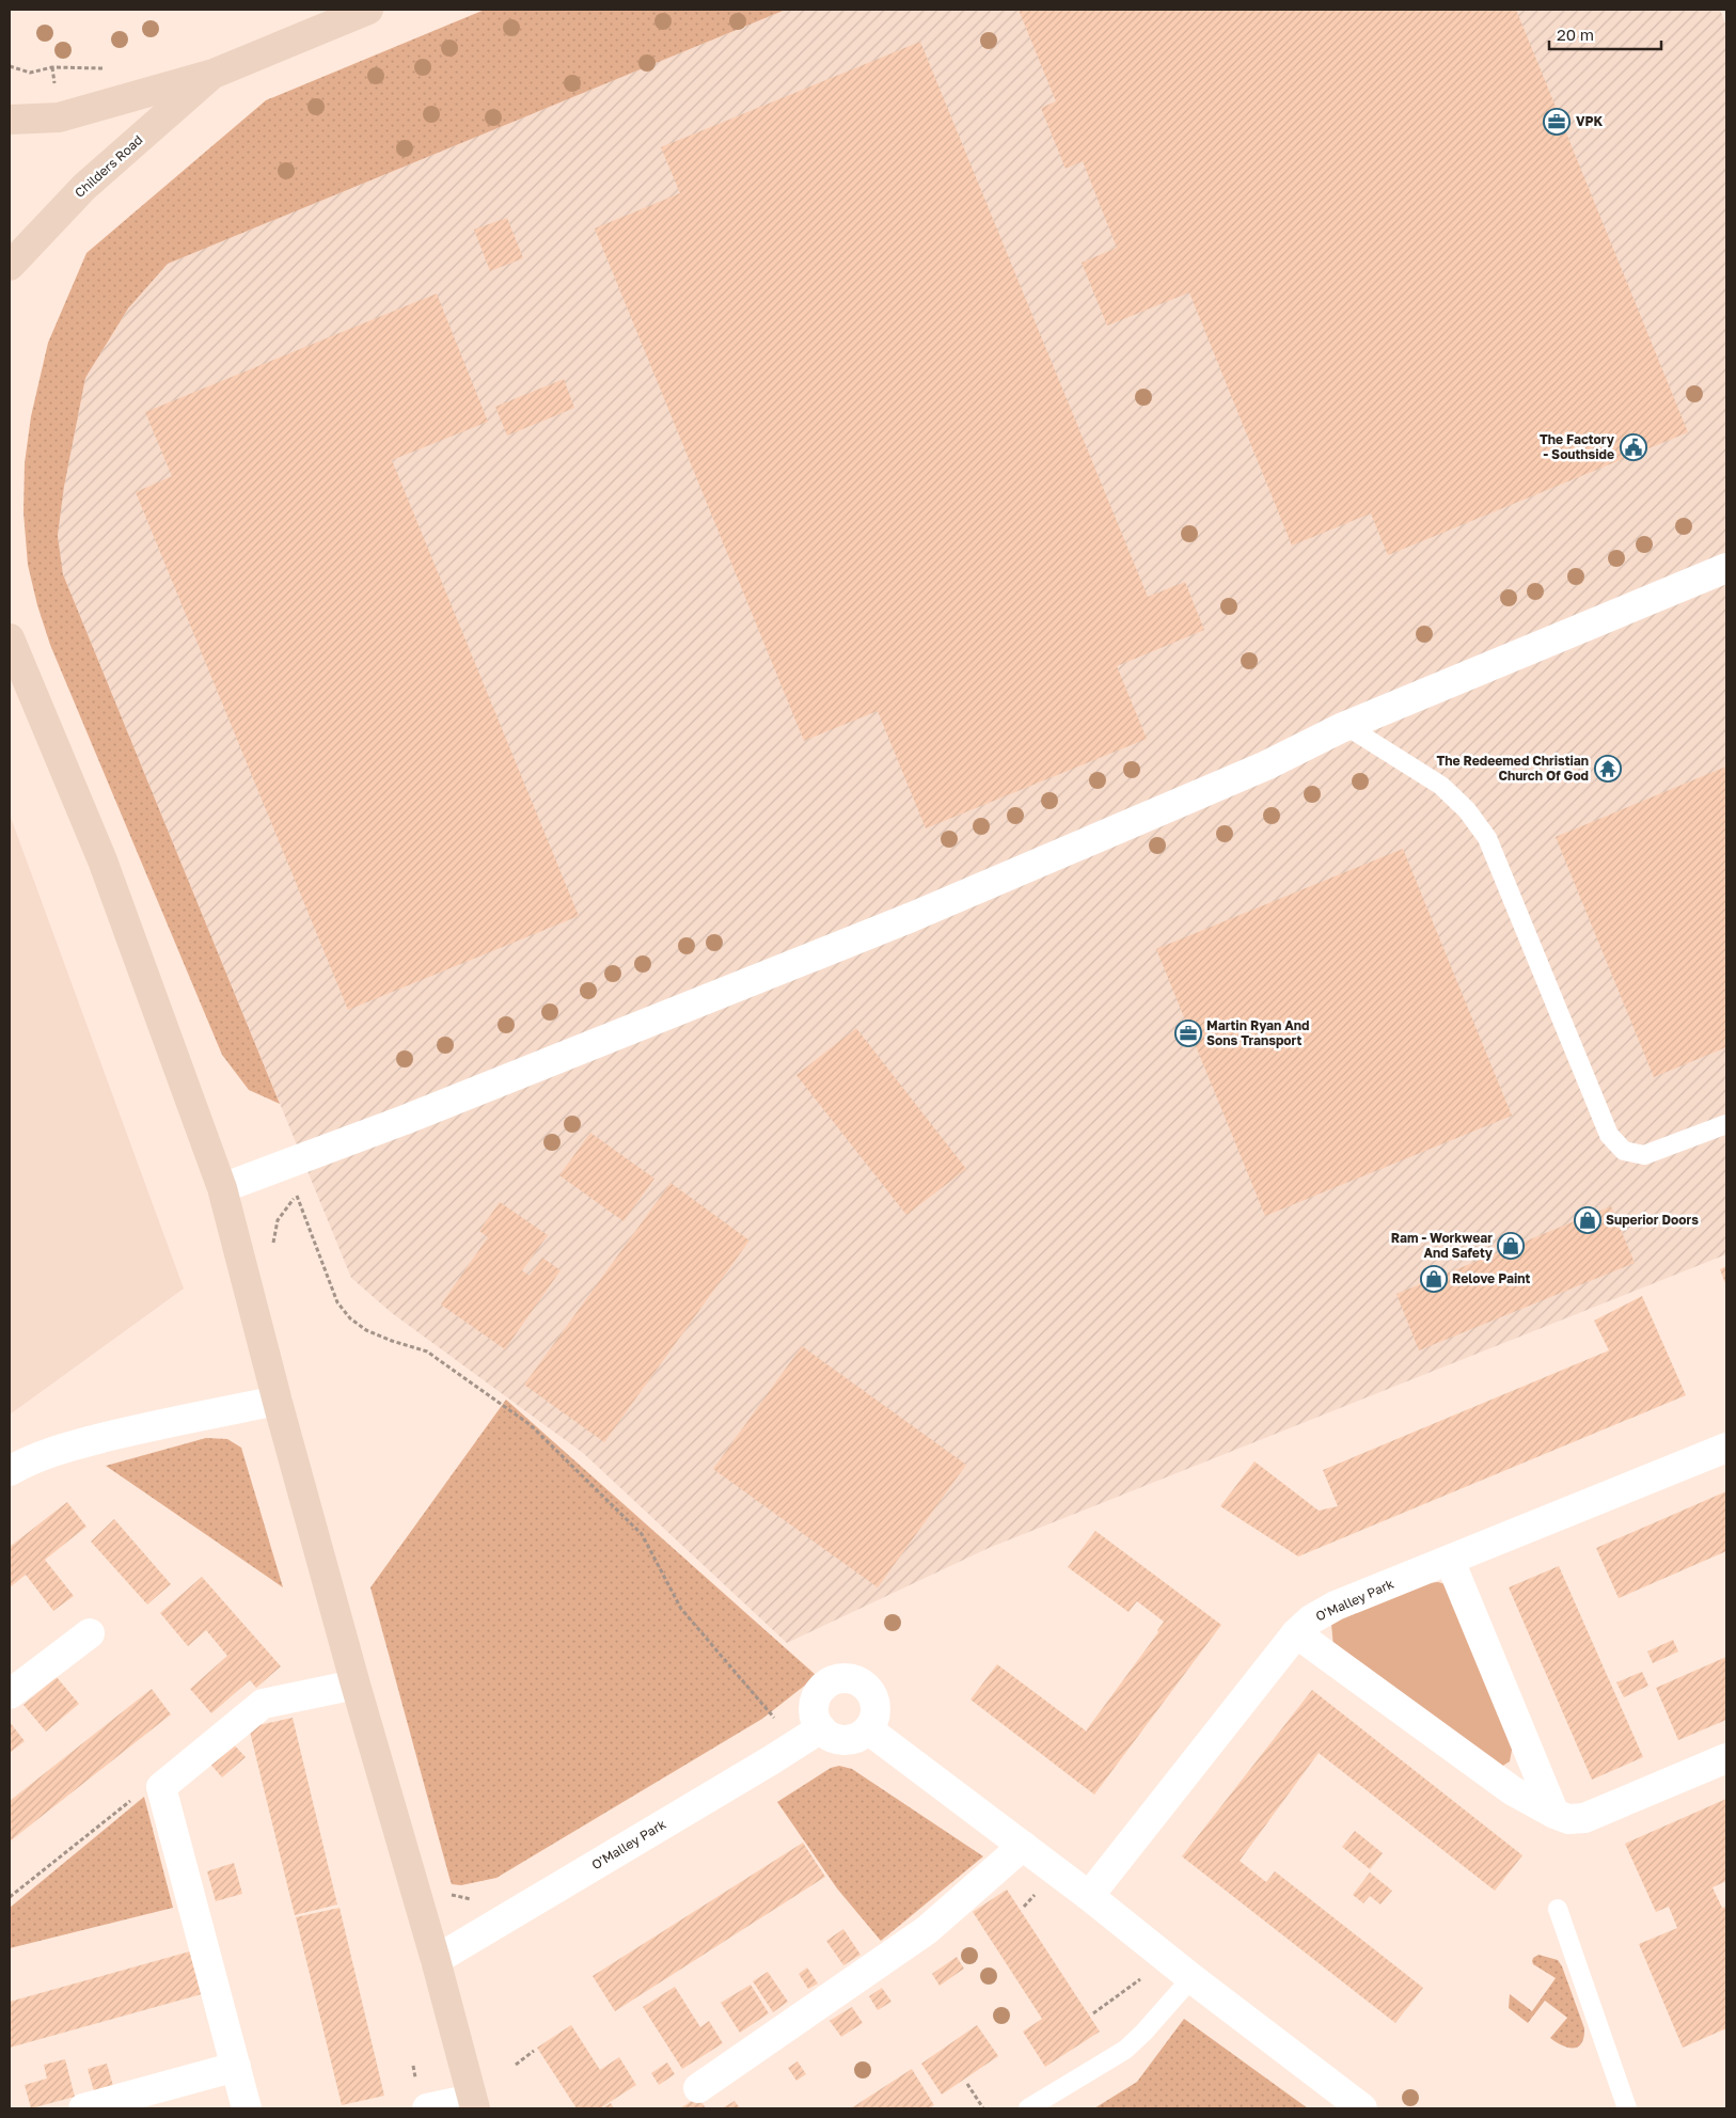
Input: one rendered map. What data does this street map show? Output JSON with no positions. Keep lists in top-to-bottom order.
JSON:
{
  "streets": {
    "main road": ["Childers Road"],
    "street": ["O'Malley Park"]
  },
  "places": {
    "office": ["VPK", "Martin Ryan And Sons Transport"],
    "public building": ["The Factory - Southside"],
    "temple": ["The Redeemed Christian Church Of God"],
    "shop": ["Superior Doors", "Ram - Workwear And Safety", "Relove Paint"]
  },
  "scale_bar": "20 m"
}
